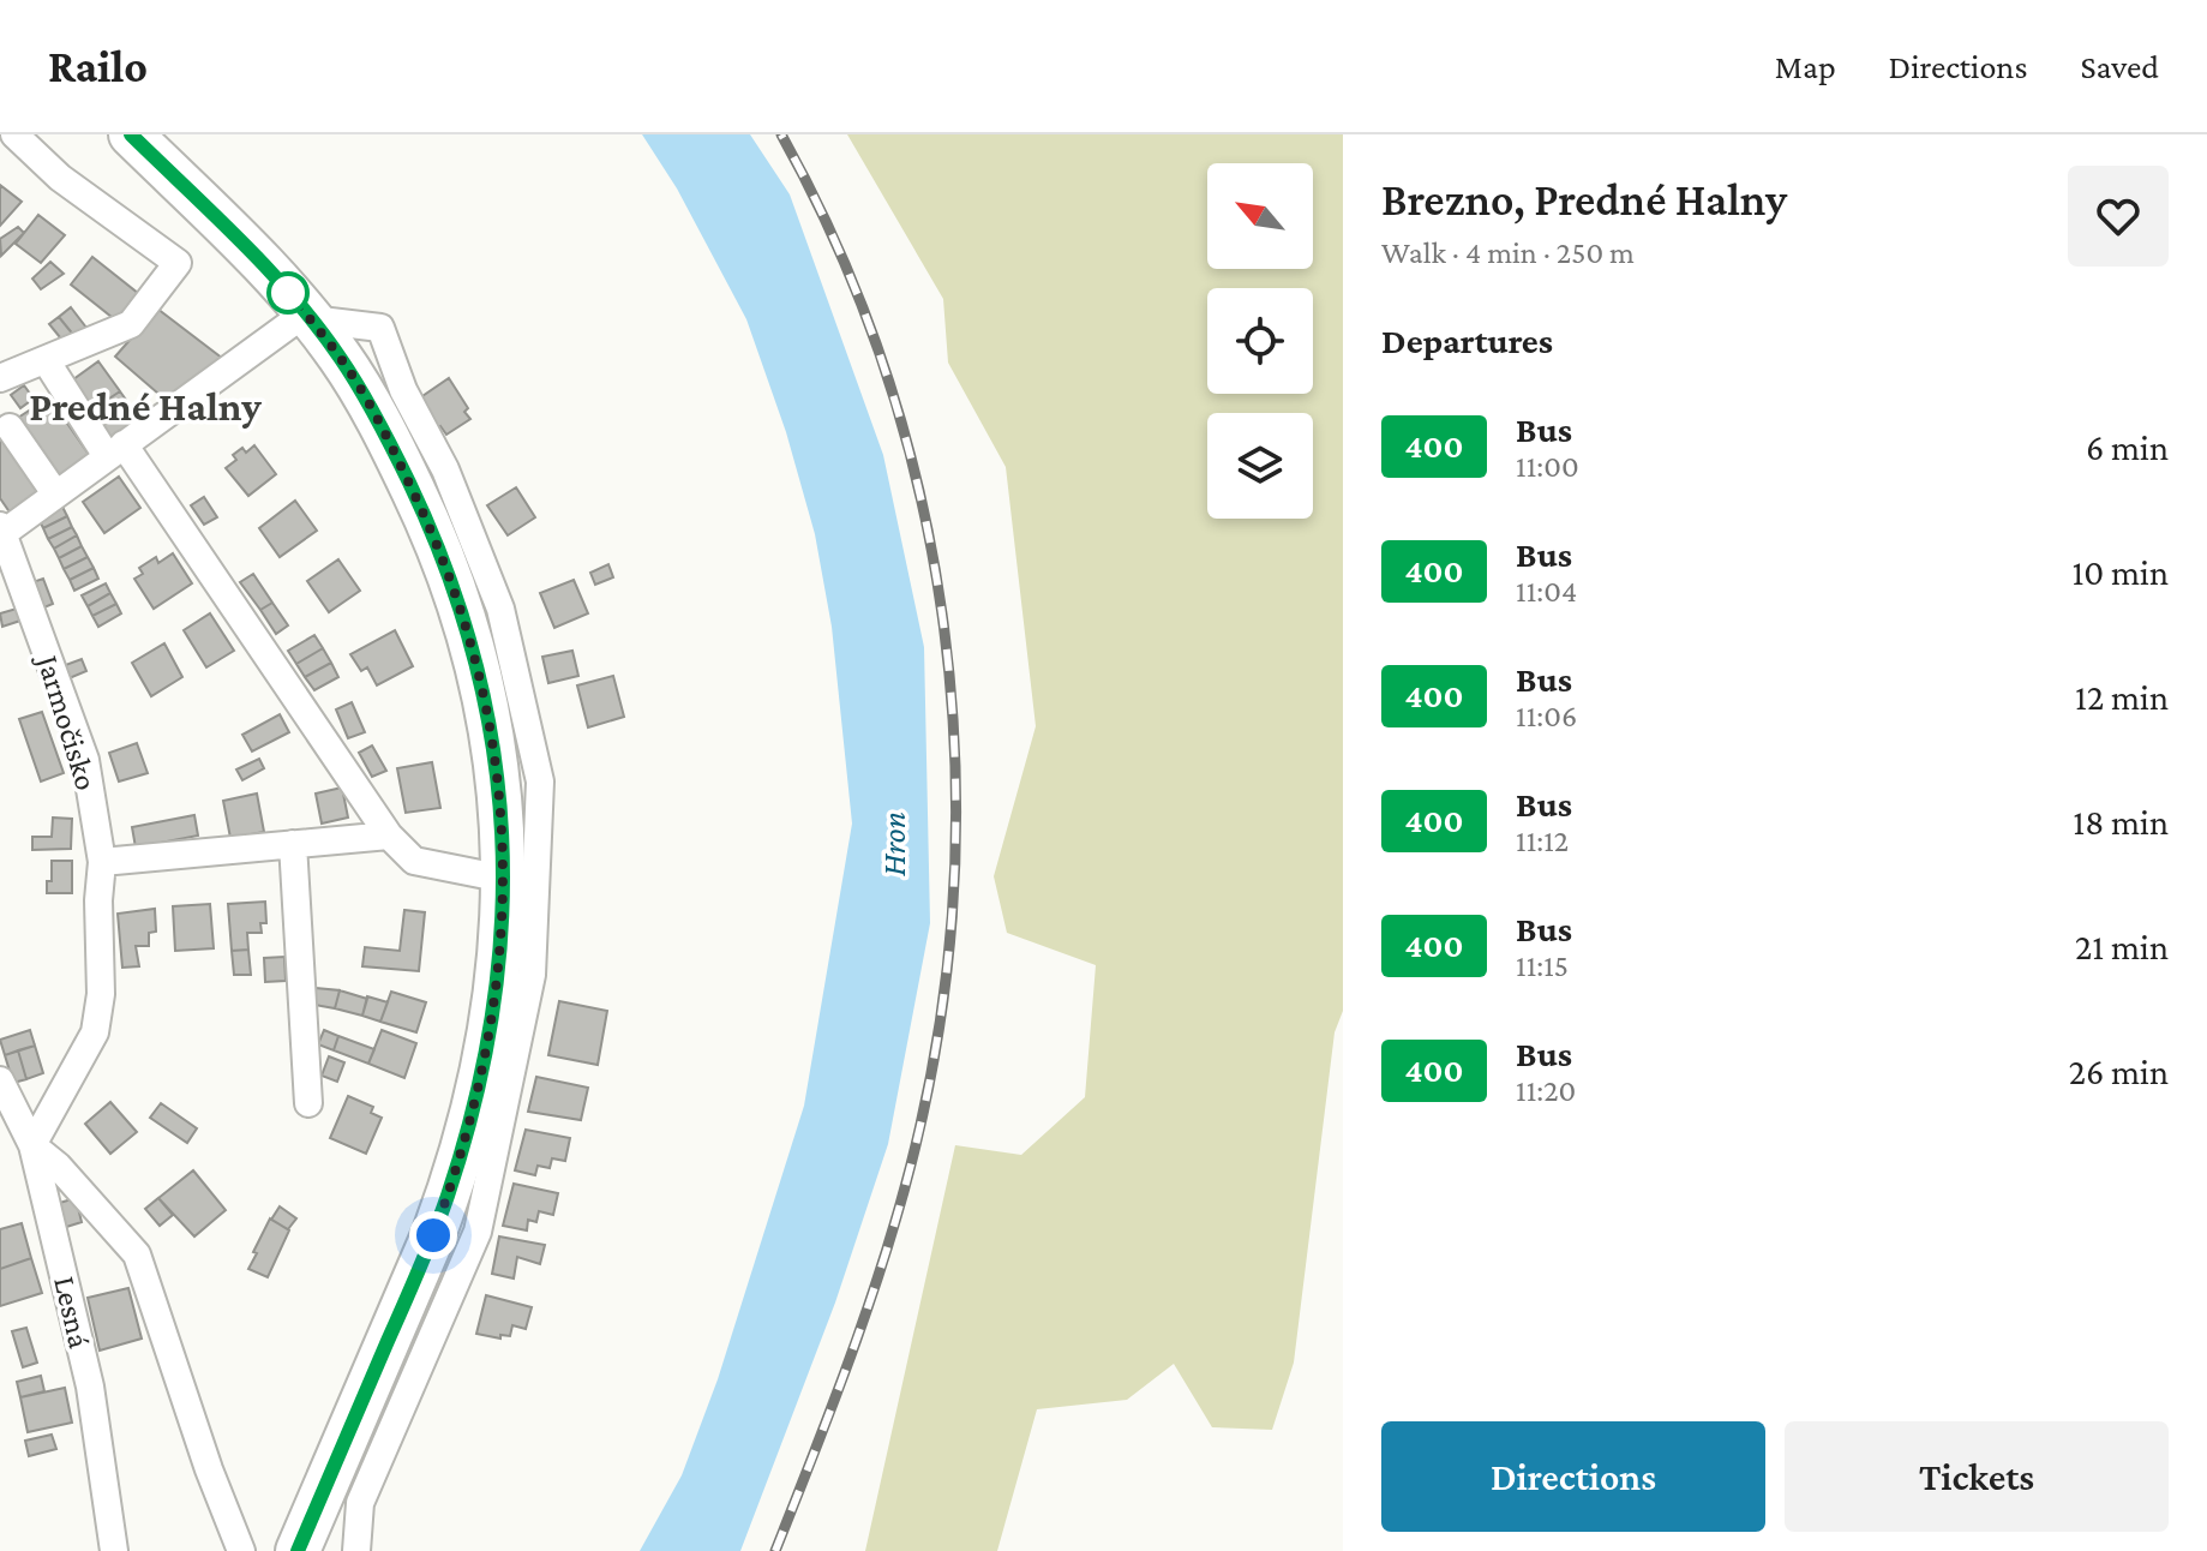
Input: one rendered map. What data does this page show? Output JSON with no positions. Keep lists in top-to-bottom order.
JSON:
{
  "streets": {
    "street": ["Jarmočisko", "Lesná"]
  },
  "crossings": [
    ["Jarmočisko", "Lesná"]
  ],
  "districts": ["Predné Halny"],
  "water": ["Hron"],
  "lines": ["bus line 400"],
  "north": "top left",
  "page": {
    "header": "Railo",
    "nav": ["Map", "Directions", "Saved"],
    "heading": [
      ["Brezno, Predné Halny", "Walk · 4 min · 250 m"],
      "Departures"
    ],
    "list": [
      {
        "mark": "400",
        "name": "Bus",
        "note": "11:00",
        "value": "6 min"
      },
      {
        "mark": "400",
        "name": "Bus",
        "note": "11:04",
        "value": "10 min"
      },
      {
        "mark": "400",
        "name": "Bus",
        "note": "11:06",
        "value": "12 min"
      },
      {
        "mark": "400",
        "name": "Bus",
        "note": "11:12",
        "value": "18 min"
      },
      {
        "mark": "400",
        "name": "Bus",
        "note": "11:15",
        "value": "21 min"
      },
      {
        "mark": "400",
        "name": "Bus",
        "note": "11:20",
        "value": "26 min"
      }
    ],
    "buttons": ["Directions", "Tickets"]
  }
}
